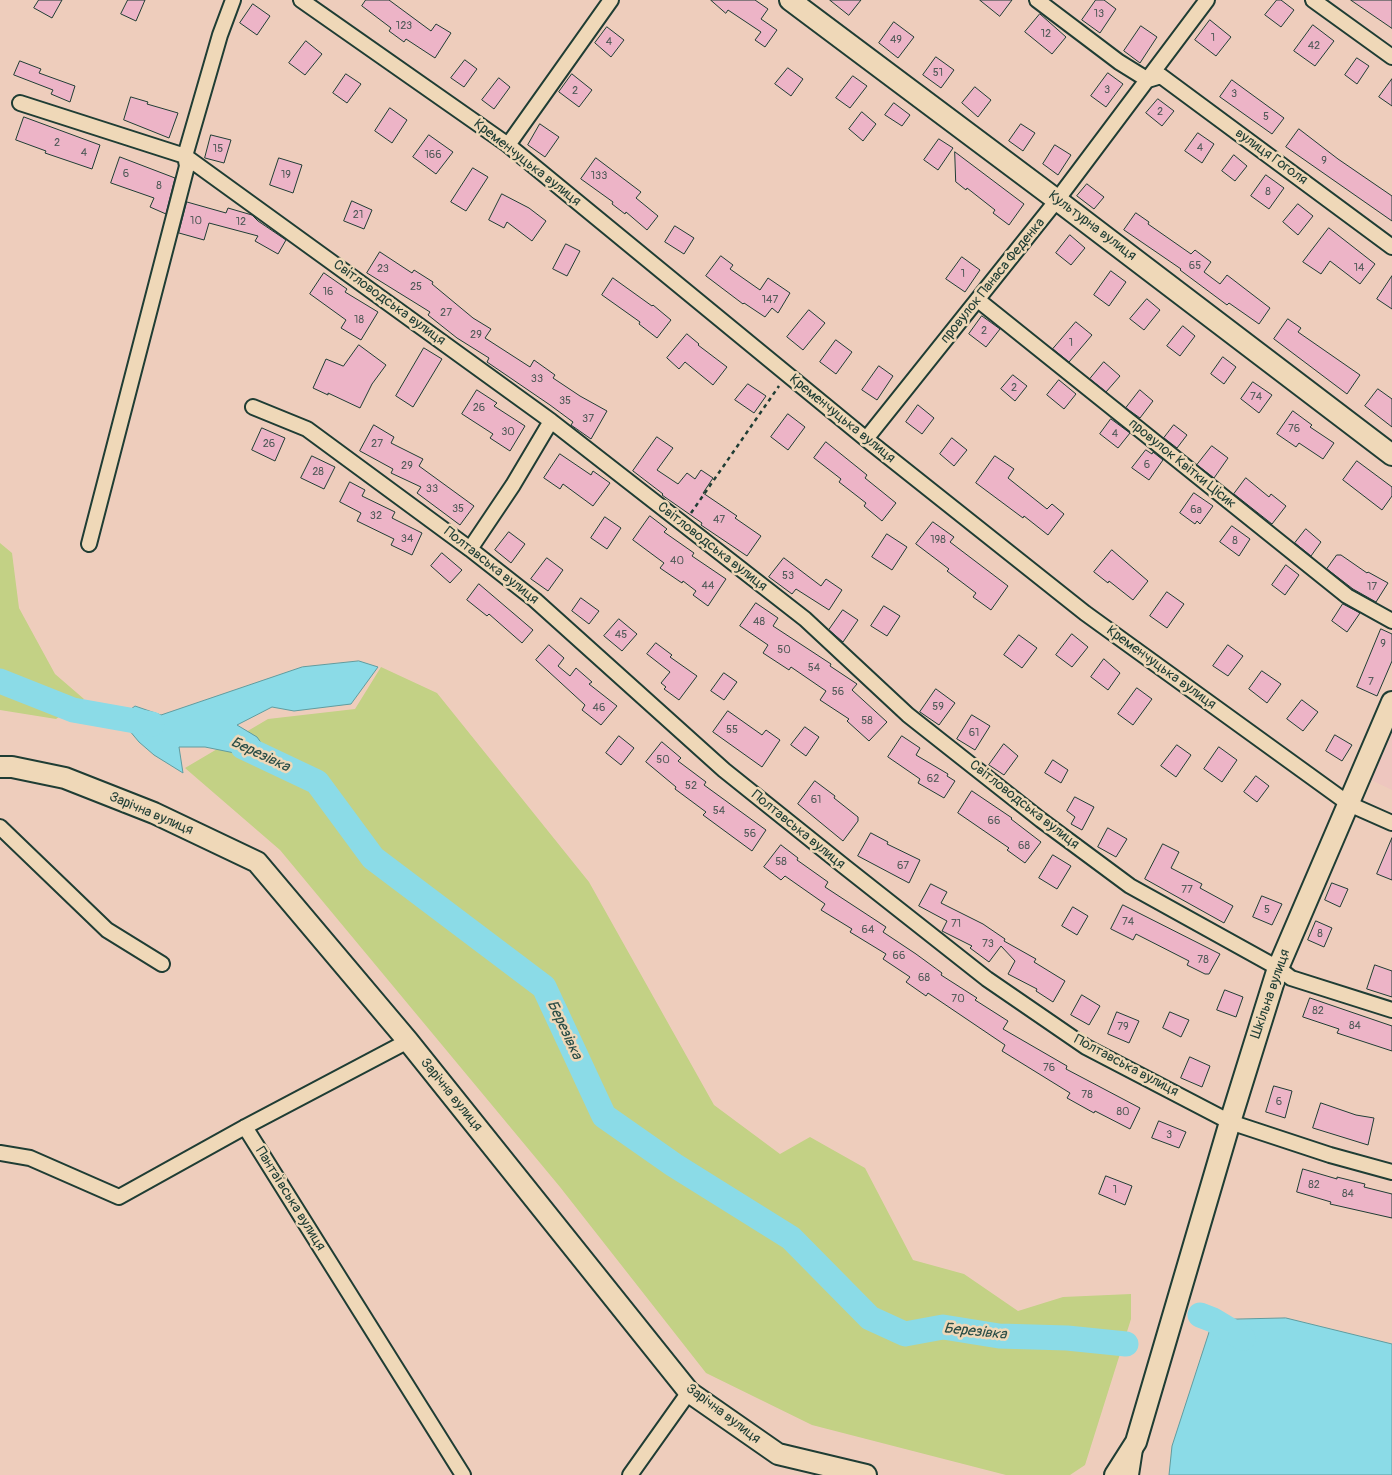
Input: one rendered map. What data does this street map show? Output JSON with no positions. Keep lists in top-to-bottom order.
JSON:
{
  "streets": {
    "street": [
      "вулиця Гоголя",
      "Кременчуцька вулиця",
      "Культурна вулиця",
      "провулок Панаса Феденка",
      "Світловодська вулиця",
      "провулок Квітки Цісик",
      "Полтавська вулиця",
      "Зарічна вулиця",
      "Шкільна вулиця",
      "Пантаївська вулиця"
    ]
  },
  "crossings": [
    ["вулиця Гоголя", "провулок Панаса Феденка"],
    ["Кременчуцька вулиця", "провулок Панаса Феденка"],
    ["Кременчуцька вулиця", "Шкільна вулиця"],
    ["Культурна вулиця", "провулок Панаса Феденка"],
    ["провулок Панаса Феденка", "провулок Квітки Цісик"],
    ["Світловодська вулиця", "Шкільна вулиця"],
    ["Полтавська вулиця", "Шкільна вулиця"]
  ],
  "water": ["Березівка"],
  "house_numbers": [
    "13",
    "123",
    "12",
    "1",
    "49",
    "4",
    "42",
    "51",
    "3",
    "2",
    "3",
    "2",
    "5",
    "2",
    "4",
    "15",
    "4",
    "166",
    "9",
    "6",
    "19",
    "133",
    "8",
    "8",
    "21",
    "10",
    "12",
    "65",
    "14",
    "23",
    "1",
    "25",
    "16",
    "147",
    "27",
    "18",
    "2",
    "29",
    "1",
    "33",
    "2",
    "74",
    "35",
    "26",
    "37",
    "76",
    "30",
    "4",
    "26",
    "27",
    "6",
    "29",
    "28",
    "33",
    "35",
    "6а",
    "32",
    "47",
    "34",
    "198",
    "8",
    "40",
    "53",
    "44",
    "17",
    "48",
    "45",
    "9",
    "50",
    "54",
    "7",
    "56",
    "59",
    "46",
    "58",
    "55",
    "61",
    "50",
    "62",
    "52",
    "61",
    "54",
    "66",
    "56",
    "68",
    "58",
    "67",
    "77",
    "5",
    "74",
    "71",
    "64",
    "8",
    "73",
    "66",
    "78",
    "68",
    "70",
    "82",
    "84",
    "79",
    "76",
    "78",
    "6",
    "80",
    "3",
    "82",
    "1",
    "84"
  ]
}
